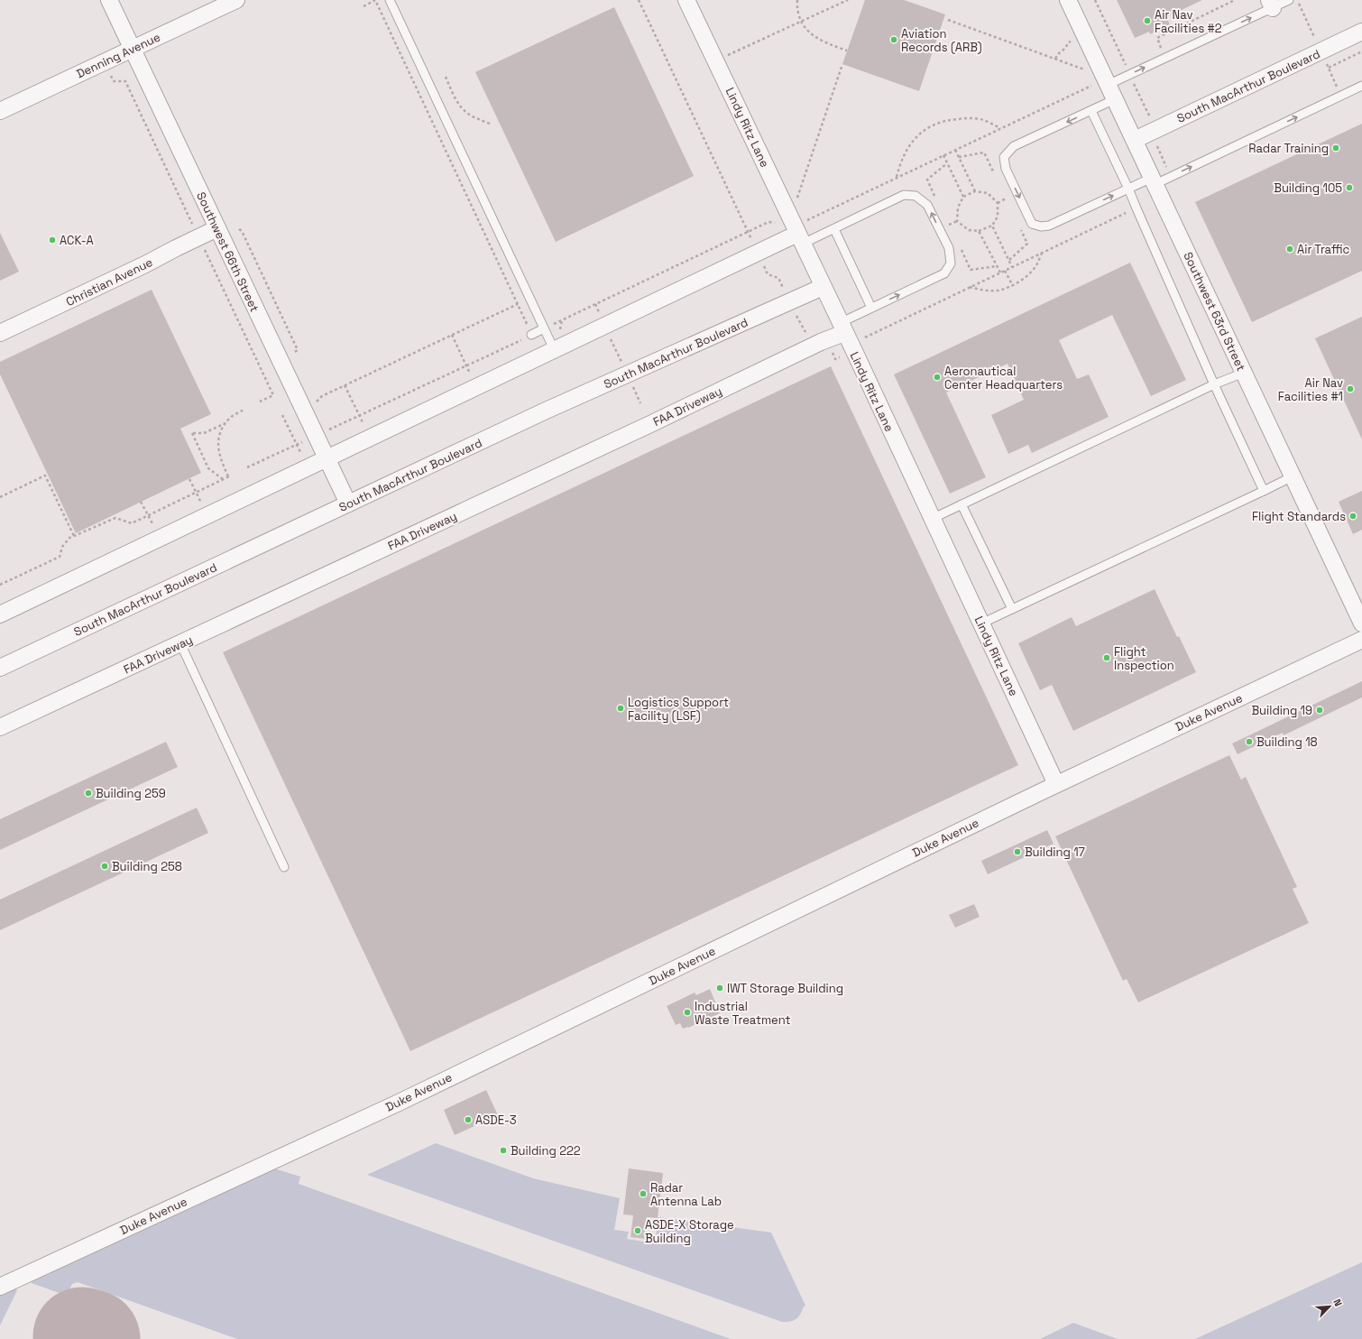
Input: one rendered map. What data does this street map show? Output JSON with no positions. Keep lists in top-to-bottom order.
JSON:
{
  "streets": {
    "street": [
      "Denning Avenue",
      "South MacArthur Boulevard",
      "Lindy Ritz Lane",
      "Southwest 66th Street",
      "Christian Avenue",
      "Southwest 63rd Street",
      "FAA Driveway",
      "Duke Avenue"
    ]
  },
  "crossings": [
    ["Denning Avenue", "Southwest 66th Street"],
    ["South MacArthur Boulevard", "Lindy Ritz Lane"],
    ["South MacArthur Boulevard", "Southwest 66th Street"],
    ["South MacArthur Boulevard", "Southwest 63rd Street"],
    ["Lindy Ritz Lane", "FAA Driveway"],
    ["Lindy Ritz Lane", "Duke Avenue"],
    ["Southwest 66th Street", "Christian Avenue"]
  ],
  "places": [
    "Air Nav Facilities #2",
    "Aviation Records (ARB)",
    "Radar Training",
    "Building 105",
    "ACK-A",
    "Air Traffic",
    "Aeronautical Center Headquarters",
    "Air Nav Facilities #1",
    "Flight Standards",
    "Flight Inspection",
    "Logistics Support Facility (LSF)",
    "Building 19",
    "Building 18",
    "Building 259",
    "Building 17",
    "Building 258",
    "IWT Storage Building",
    "Industrial Waste Treatment",
    "ASDE-3",
    "Building 222",
    "Radar Antenna Lab",
    "ASDE-X Storage Building"
  ],
  "north": "top right"
}
